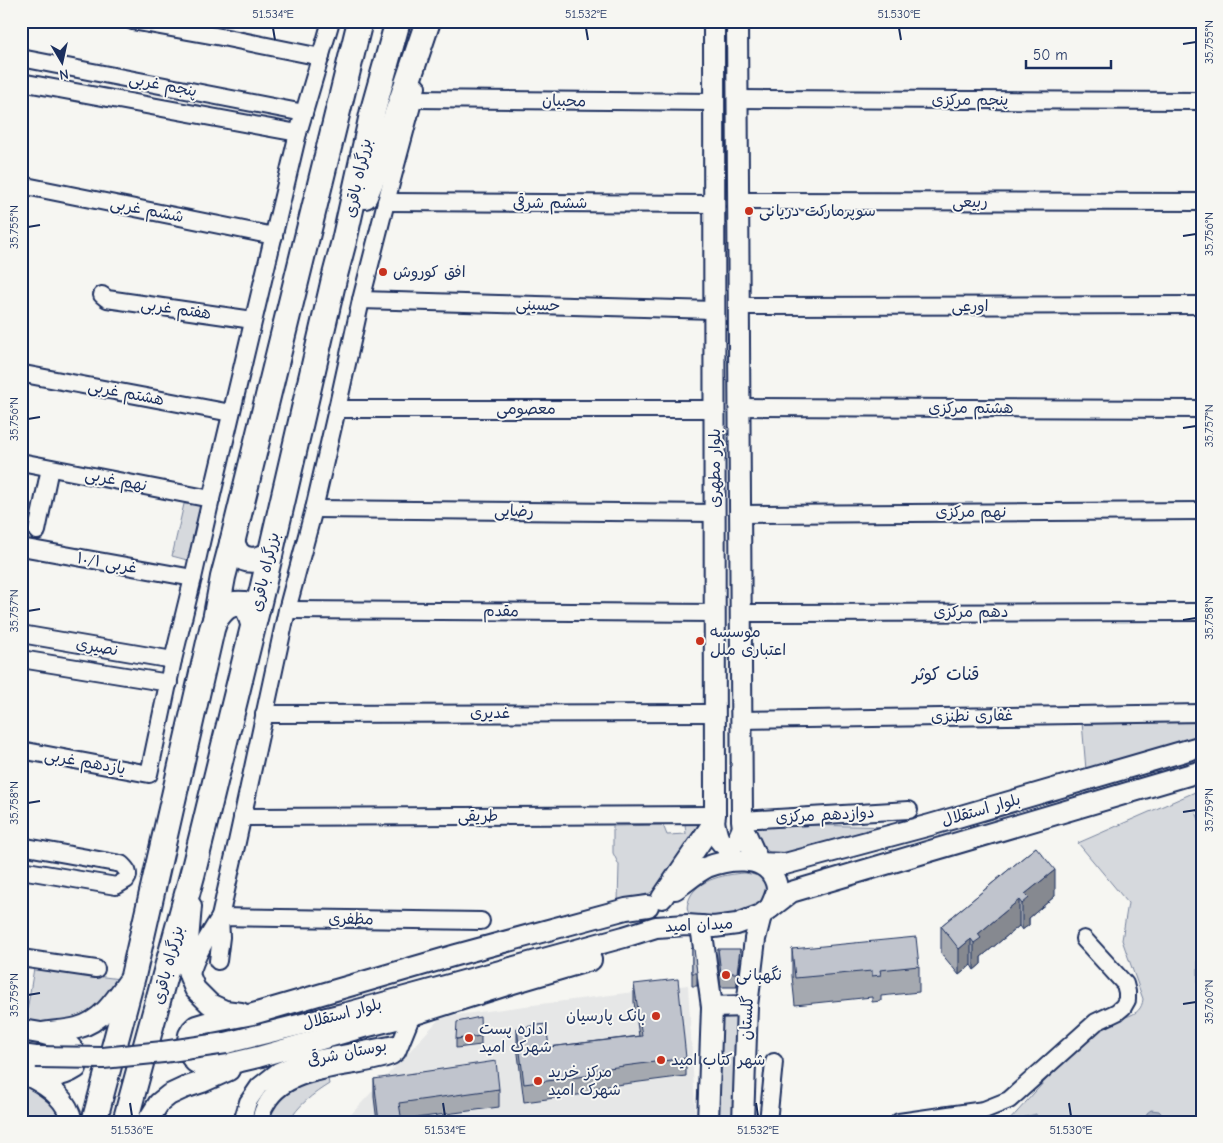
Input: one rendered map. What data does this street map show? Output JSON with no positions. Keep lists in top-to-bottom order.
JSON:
{
  "streets": {
    "highway": ["بزرگراه باقری"],
    "main road": [
      "بلوار مطهری",
      "بلوار استقلال",
      "میدان امید",
      "گلستان"
    ],
    "street": [
      "پنجم غربی",
      "پنجم مرکزی",
      "محبیان",
      "ربیعی",
      "ششم شرقی",
      "ششم غربی",
      "حسینی",
      "اورعی",
      "هفتم غربی",
      "هشتم غربی",
      "هشتم مرکزی",
      "معصومی",
      "نهم غربی",
      "رضایی",
      "نهم مرکزی",
      "۱۰/۱ غربی",
      "مقدم",
      "دهم مرکزی",
      "نصیری",
      "غدیری",
      "غفاری نطنزی",
      "یازدهم غربی",
      "دوازدهم مرکزی",
      "طریقی",
      "مظفری",
      "بوستان شرقی"
    ]
  },
  "crossings": [
    ["پنجم مرکزی", "بلوار مطهری"],
    ["محبیان", "بلوار مطهری"],
    ["ربیعی", "بلوار مطهری"],
    ["ششم شرقی", "بلوار مطهری"],
    ["حسینی", "بلوار مطهری"],
    ["اورعی", "بلوار مطهری"],
    ["هشتم مرکزی", "بلوار مطهری"],
    ["معصومی", "بلوار مطهری"],
    ["بلوار مطهری", "رضایی"],
    ["بلوار مطهری", "نهم مرکزی"],
    ["بلوار مطهری", "مقدم"],
    ["بلوار مطهری", "دهم مرکزی"],
    ["بلوار مطهری", "غدیری"],
    ["بلوار مطهری", "غفاری نطنزی"],
    ["بلوار مطهری", "دوازدهم مرکزی"],
    ["بلوار مطهری", "طریقی"],
    ["نصیری", "یازدهم غربی"],
    ["بلوار استقلال", "میدان امید"],
    ["بلوار استقلال", "گلستان"],
    ["میدان امید", "گلستان"]
  ],
  "districts": ["قنات کوثر"],
  "places": [
    "سوپرمارکت دریانی",
    "افق کوروش",
    "موسسه اعتباری ملل",
    "نگهبانی",
    "بانک پارسیان",
    "اداره پست شهرک امید",
    "شهر کتاب امید",
    "مرکز خرید شهرک امید"
  ],
  "scale_bar": "50 m",
  "north": "bottom",
  "coordinates": [
    "51.534°E",
    "51.532°E",
    "51.530°E",
    "35.755°N",
    "35.756°N",
    "35.757°N",
    "35.758°N",
    "35.759°N",
    "35.760°N",
    "51.536°E"
  ]
}
